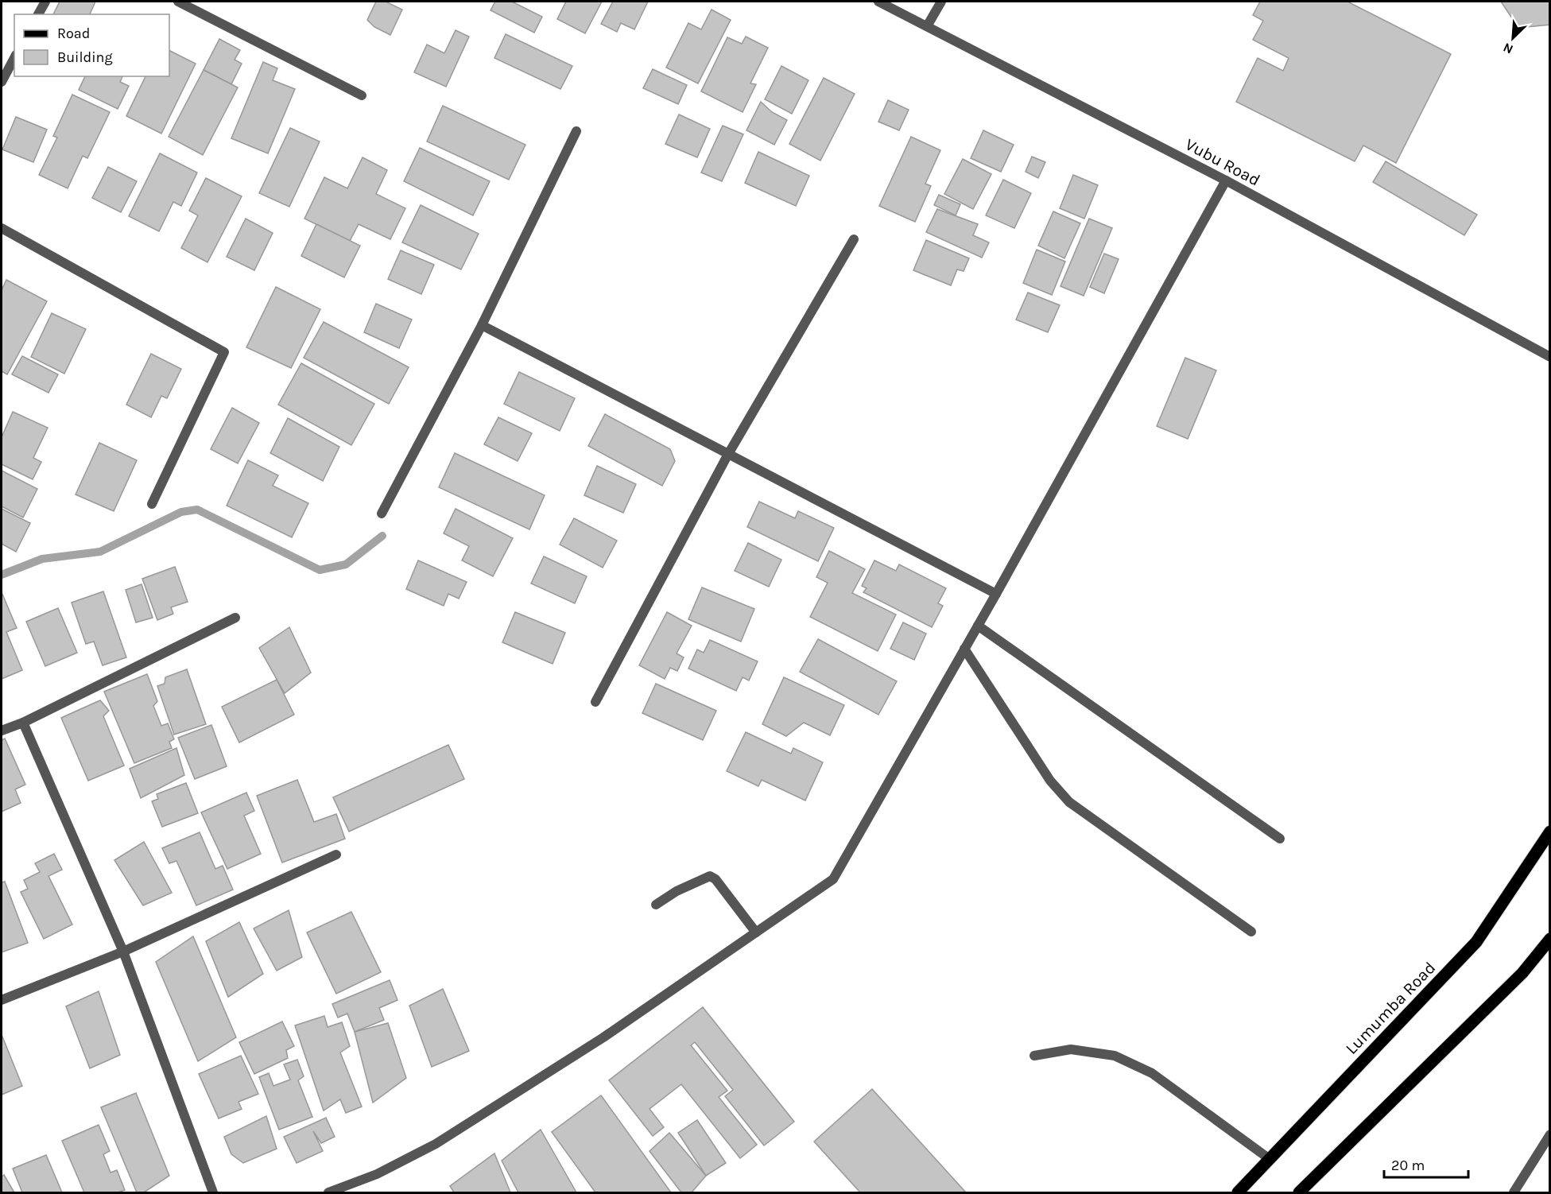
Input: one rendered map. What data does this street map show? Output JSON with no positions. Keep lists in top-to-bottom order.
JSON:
{
  "streets": {
    "main road": ["Lumumba Road"],
    "street": ["Vubu Road"]
  },
  "legend": ["Road", "Building"],
  "scale_bar": "20 m",
  "north": "bottom left"
}
